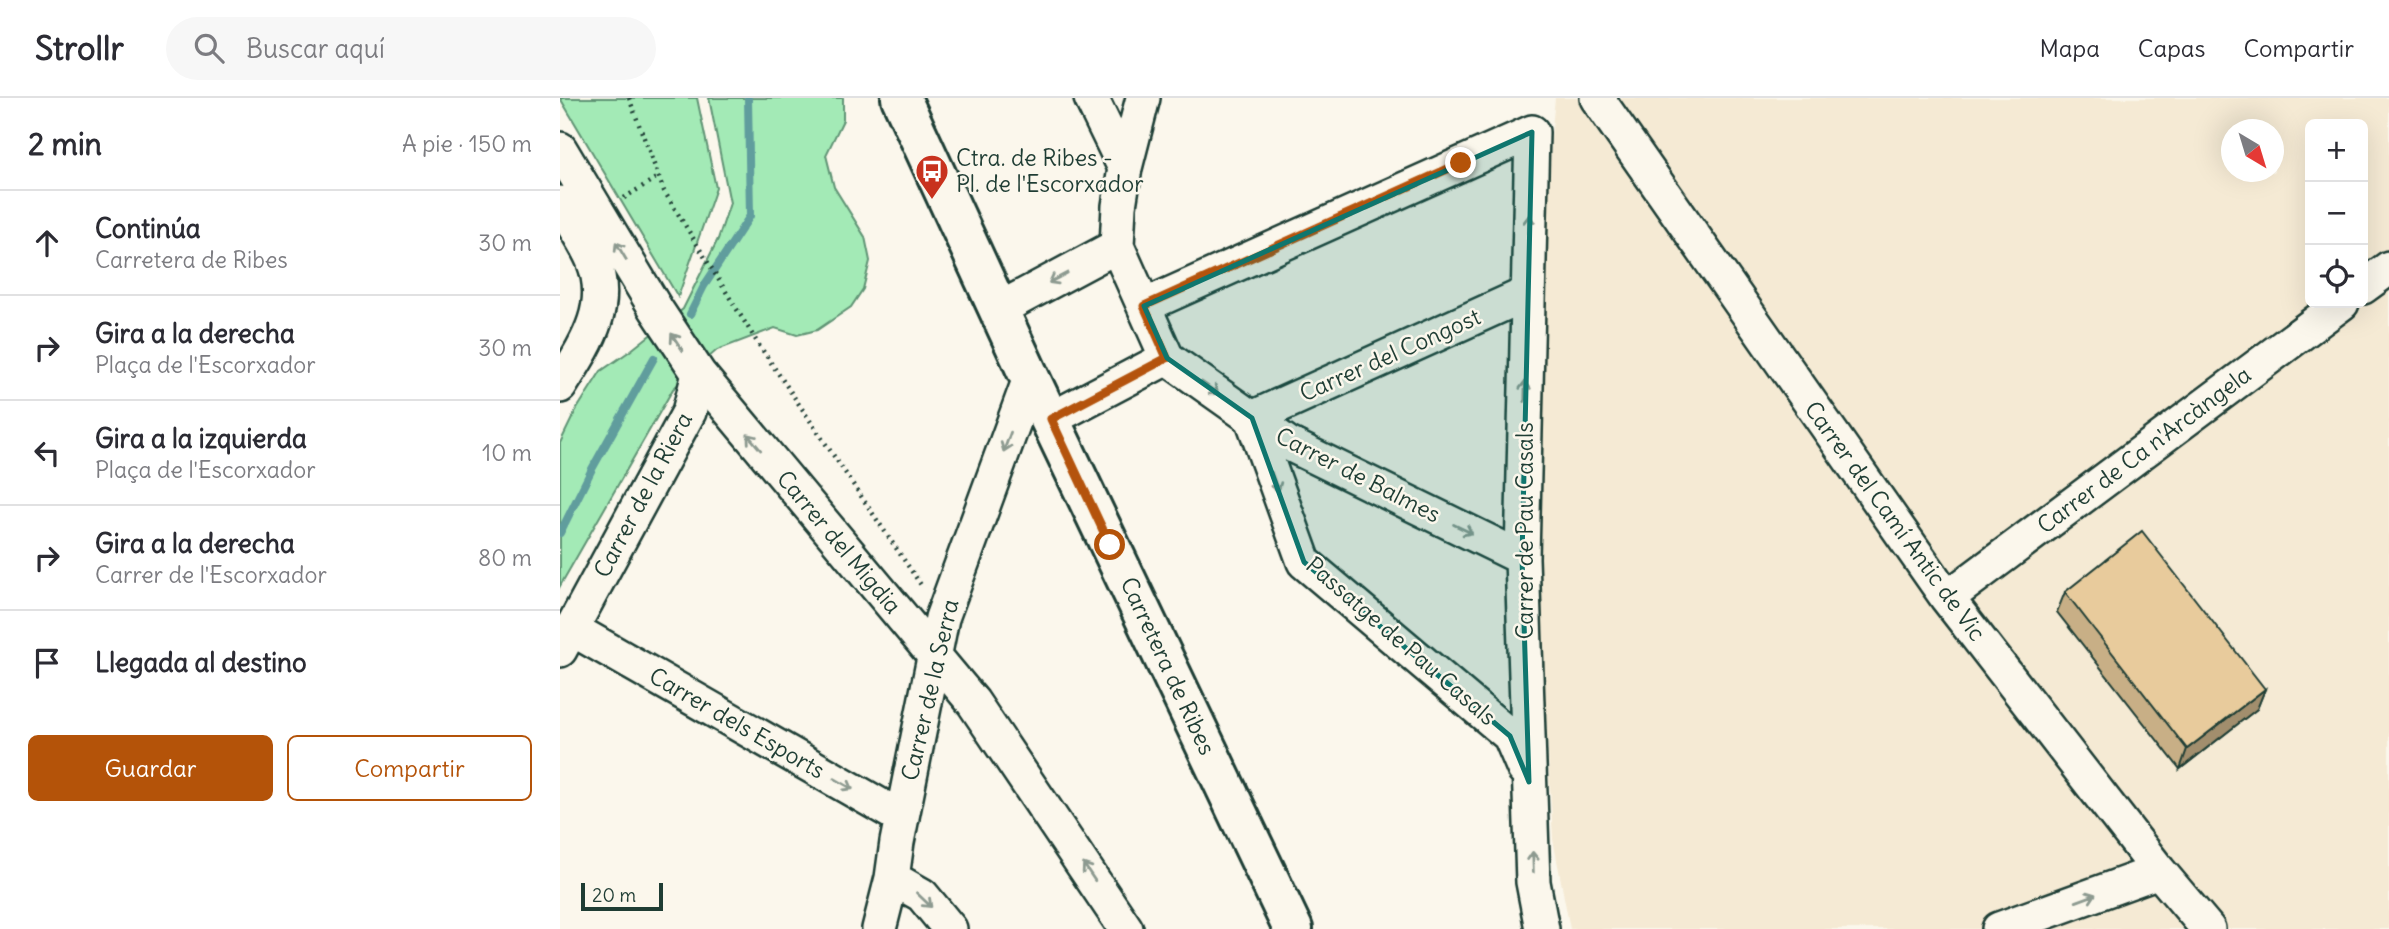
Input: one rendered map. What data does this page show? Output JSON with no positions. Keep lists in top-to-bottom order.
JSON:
{
  "streets": {
    "street": [
      "Carrer del Congost",
      "Carrer de Ca n'Arcàngela",
      "Carrer de Balmes",
      "Carrer de la Riera",
      "Carrer del Camí Antic de Vic",
      "Carrer de Pau Casals",
      "Carrer del Migdia",
      "Passatge de Pau Casals",
      "Carretera de Ribes",
      "Carrer de la Serra",
      "Carrer dels Esports"
    ]
  },
  "crossings": [
    ["Carrer del Congost", "Carrer de Balmes"],
    ["Carrer del Congost", "Carrer de Pau Casals"],
    ["Carrer del Congost", "Passatge de Pau Casals"],
    ["Carrer de Ca n'Arcàngela", "Carrer del Camí Antic de Vic"],
    ["Carrer de Balmes", "Carrer de Pau Casals"],
    ["Carrer de Balmes", "Passatge de Pau Casals"],
    ["Carrer de la Riera", "Carrer del Migdia"],
    ["Carrer de la Riera", "Carrer dels Esports"],
    ["Carrer de Pau Casals", "Passatge de Pau Casals"],
    ["Carrer del Migdia", "Carrer de la Serra"],
    ["Carretera de Ribes", "Carrer de la Serra"],
    ["Carrer de la Serra", "Carrer dels Esports"]
  ],
  "one_way": [
    "Carrer de Balmes",
    "Carrer del Migdia",
    "Passatge de Pau Casals",
    "Carrer de la Serra",
    "Carrer dels Esports"
  ],
  "places": {
    "bus stop": ["Ctra. de Ribes - Pl. de l'Escorxador"]
  },
  "scale_bar": "20 m",
  "north": "bottom right",
  "page": {
    "header": "Strollr",
    "search": "Buscar aquí",
    "nav": ["Mapa", "Capas", "Compartir"],
    "heading": ["2 min", "A pie · 150 m"],
    "map_buttons": ["+", "−"],
    "list": [
      ["Continúa", "Carretera de Ribes", "30 m"],
      ["Gira a la derecha", "Plaça de l'Escorxador", "30 m"],
      ["Gira a la izquierda", "Plaça de l'Escorxador", "10 m"],
      ["Gira a la derecha", "Carrer de l'Escorxador", "80 m"],
      "Llegada al destino"
    ],
    "buttons": ["Guardar", "Compartir"],
    "scale": "20 m"
  }
}
